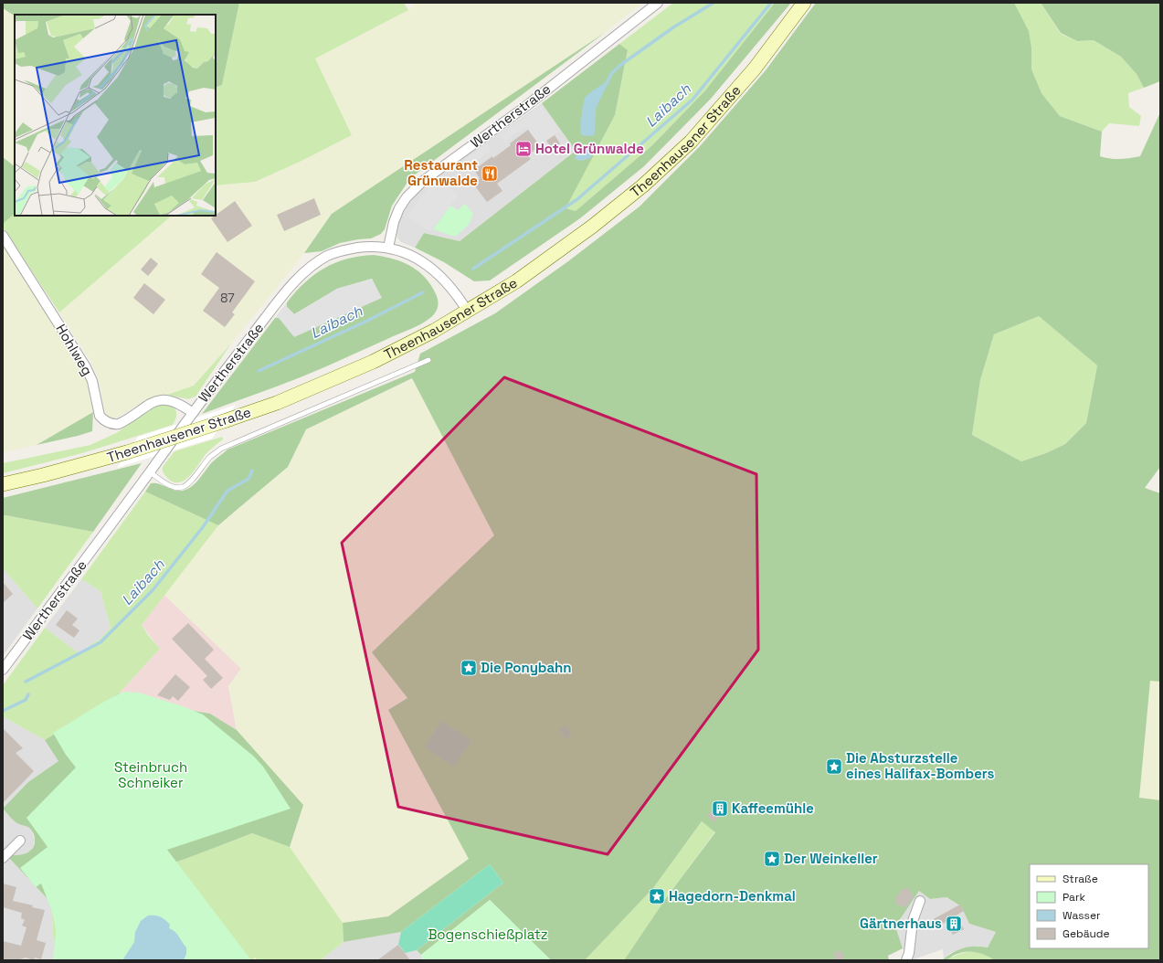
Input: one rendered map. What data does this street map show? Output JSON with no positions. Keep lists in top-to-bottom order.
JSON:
{
  "streets": {
    "main road": ["Theenhausener Straße"],
    "street": ["Wertherstraße", "Hohlweg"]
  },
  "crossings": [
    ["Wertherstraße", "Theenhausener Straße"],
    ["Wertherstraße", "Hohlweg"]
  ],
  "water": ["Laibach"],
  "parks": ["Steinbruch Schneiker", "Bogenschießplatz"],
  "places": {
    "hotel": ["Hotel Grünwalde"],
    "restaurant": ["Restaurant Grünwalde"],
    "place": [
      "Die Ponybahn",
      "Die Absturzstelle eines Halifax-Bombers",
      "Der Weinkeller",
      "Hagedorn-Denkmal"
    ],
    "building": ["Kaffeemühle", "Gärtnerhaus"]
  },
  "house_numbers": ["87"],
  "legend": [
    "Straße",
    "Park",
    "Wasser",
    "Gebäude"
  ]
}
